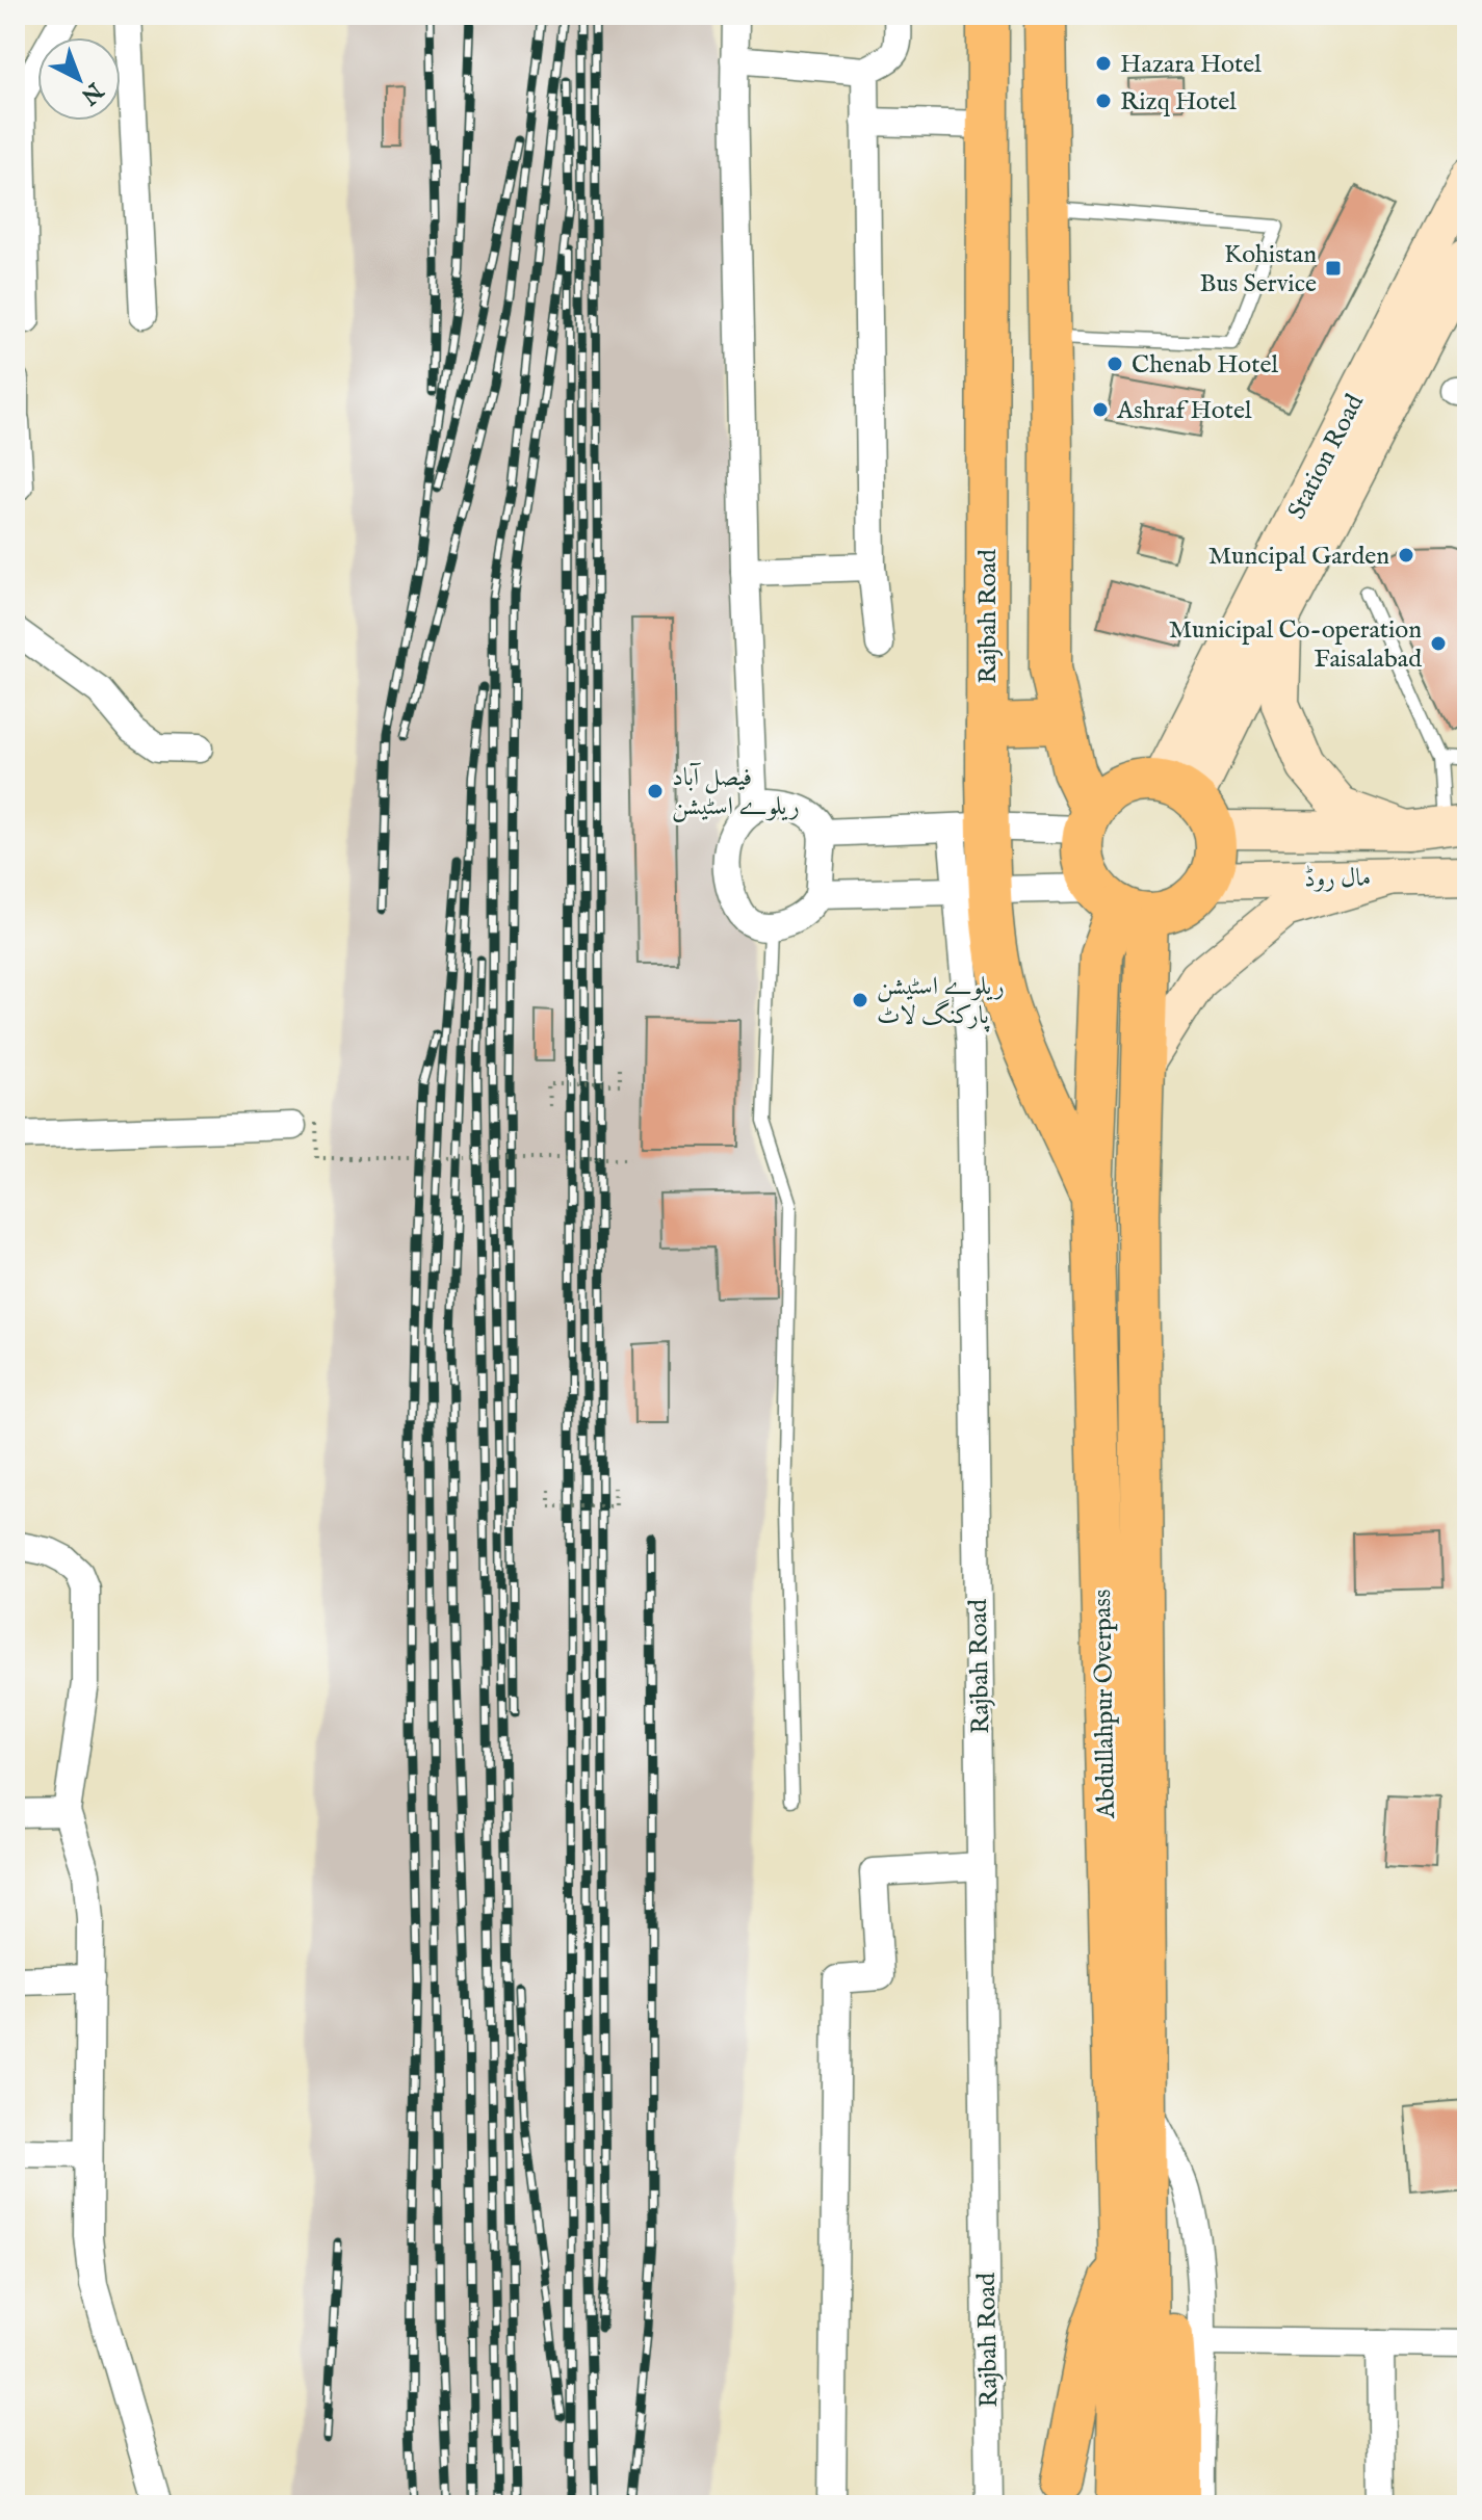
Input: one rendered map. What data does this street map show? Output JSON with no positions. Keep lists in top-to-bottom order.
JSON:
{
  "streets": {
    "main road": [
      "Station Road",
      "Rajbah Road",
      "مال روڈ",
      "Abdullahpur Overpass"
    ]
  },
  "crossings": [
    ["Station Road", "مال روڈ"],
    ["Station Road", "Abdullahpur Overpass"],
    ["Rajbah Road", "Abdullahpur Overpass"],
    ["مال روڈ", "Abdullahpur Overpass"]
  ],
  "places": {
    "other": [
      "Hazara Hotel",
      "Rizq Hotel",
      "Chenab Hotel",
      "Ashraf Hotel",
      "Muncipal Garden",
      "Municipal Co-operation Faisalabad",
      "فیصل آباد ریلوے اسٹیشن",
      "ریلوے اسٹیشن پارکنگ لاٹ"
    ],
    "transit": ["Kohistan Bus Service"]
  },
  "north": "bottom right"
}
